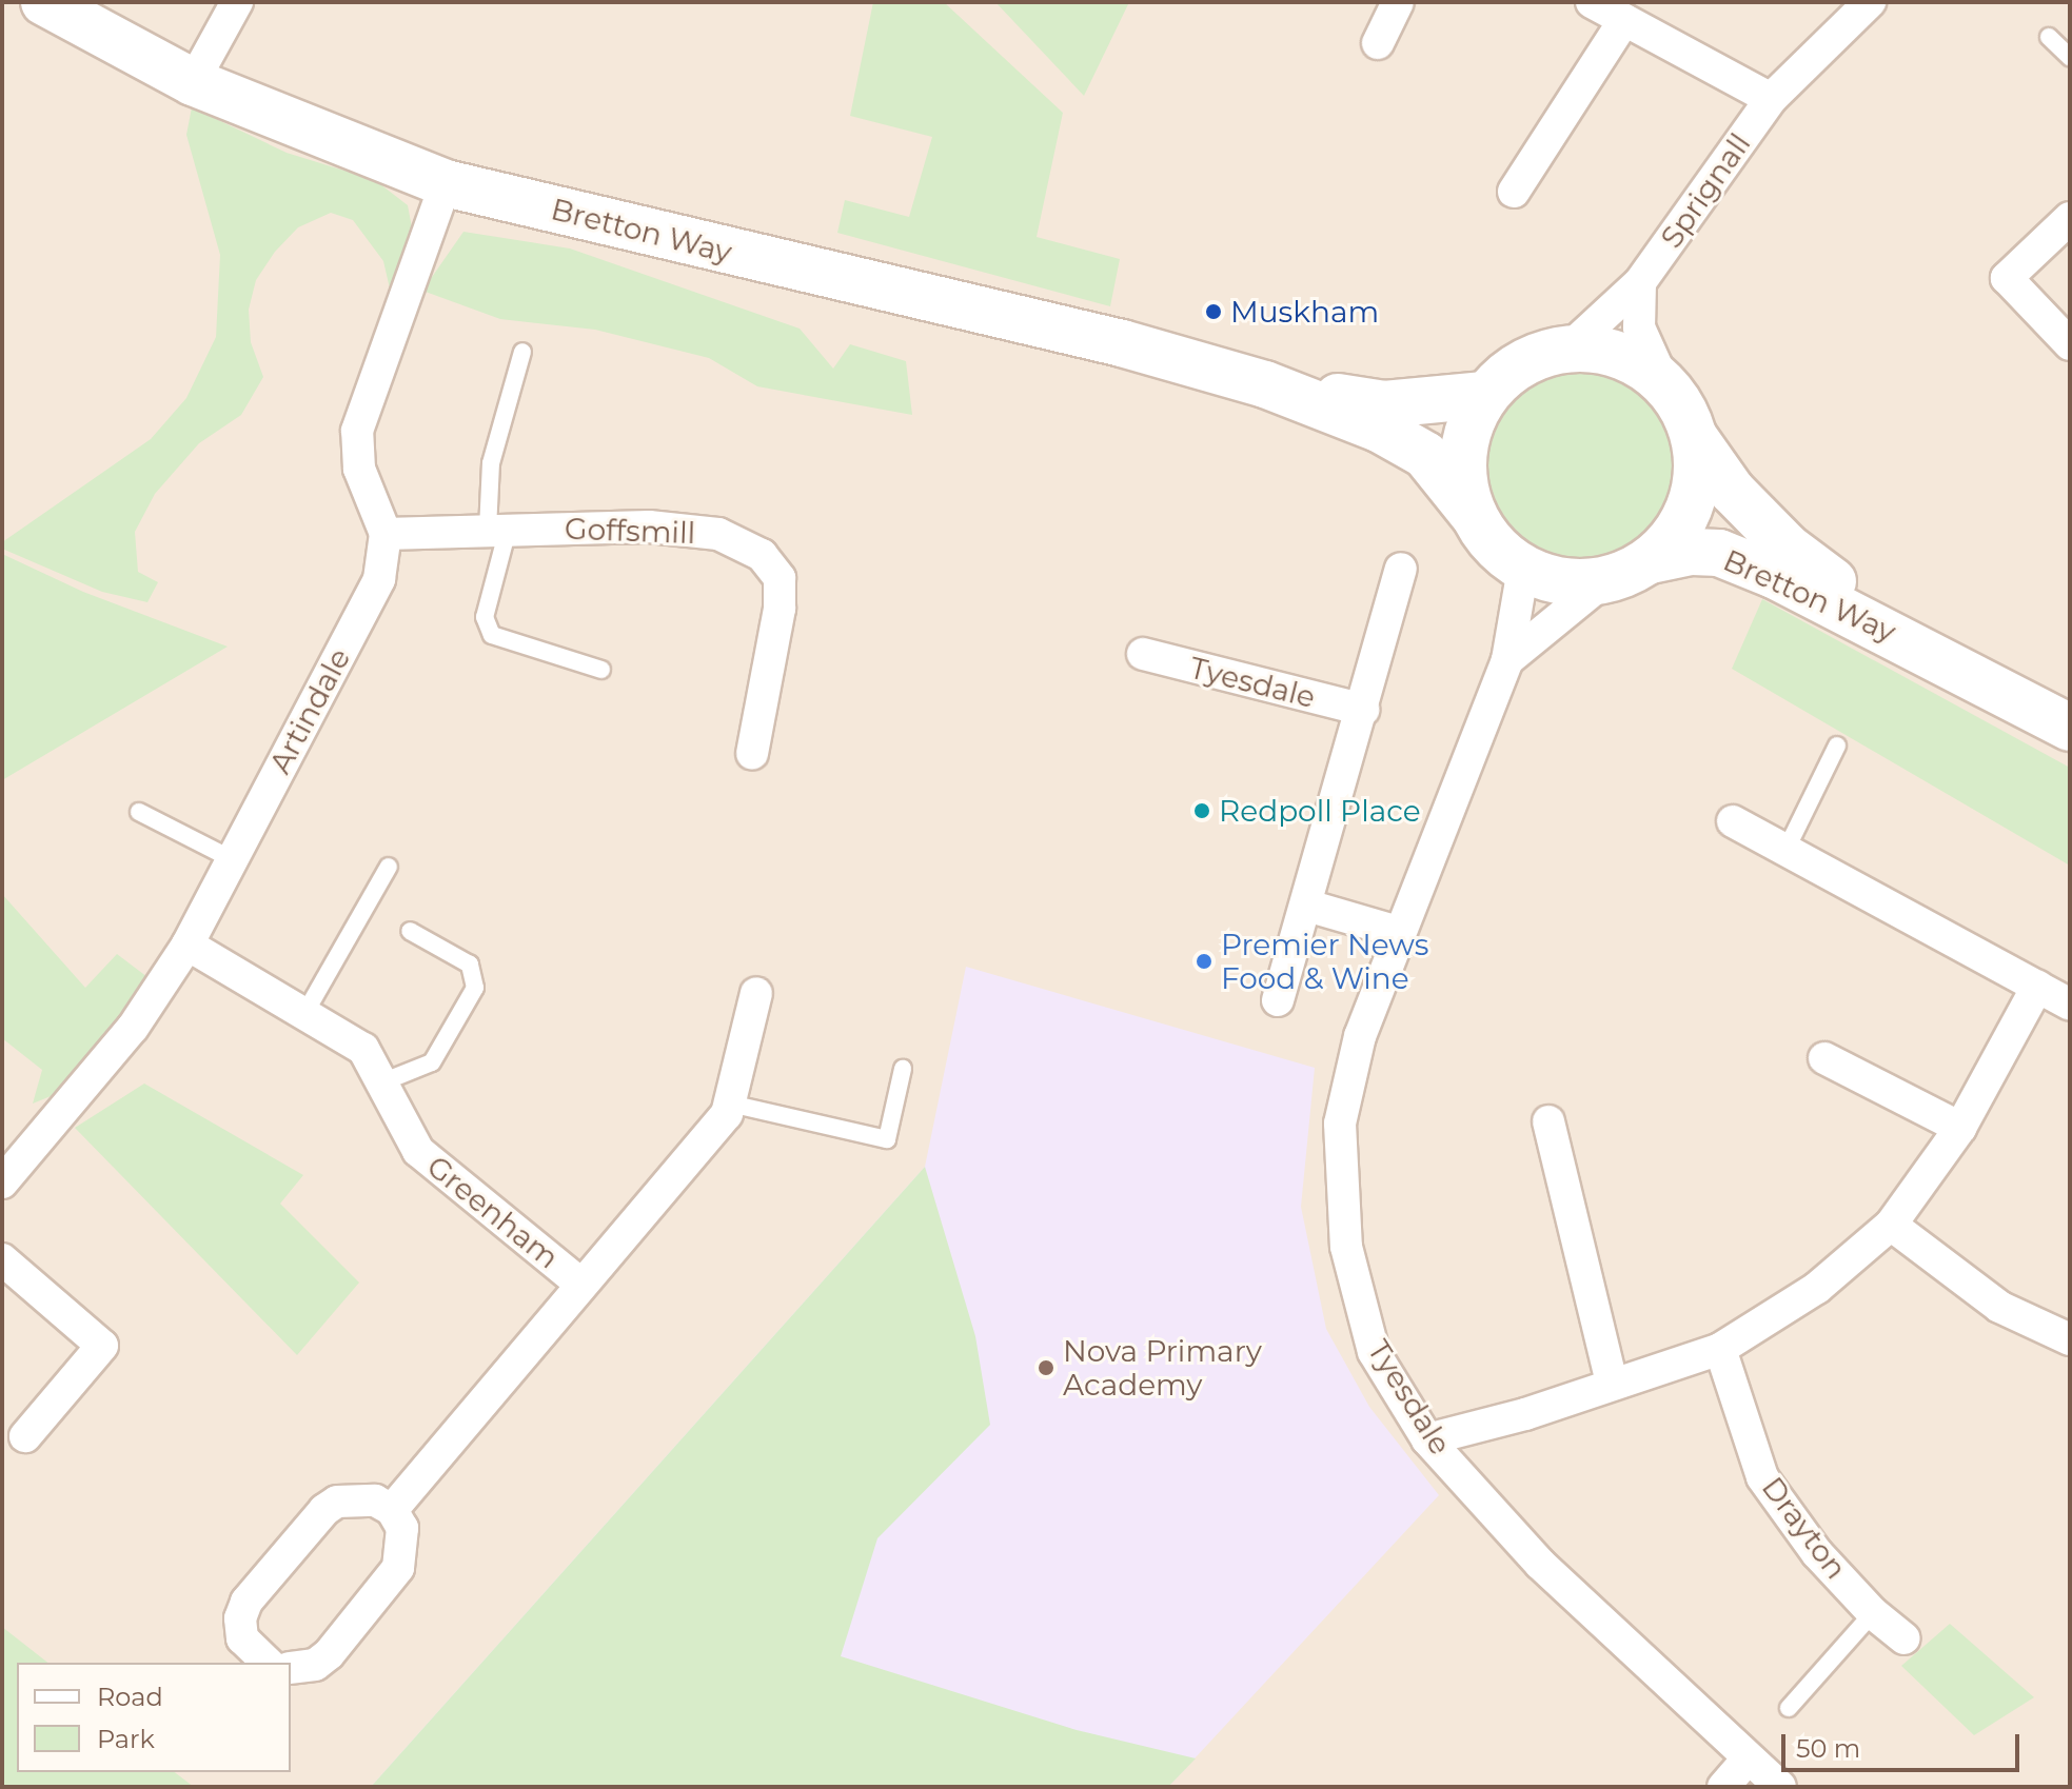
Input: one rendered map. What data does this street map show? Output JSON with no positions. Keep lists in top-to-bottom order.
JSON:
{
  "streets": {
    "street": [
      "Sprignall",
      "Bretton Way",
      "Goffsmill",
      "Tyesdale",
      "Artindale",
      "Greenham",
      "Drayton"
    ]
  },
  "crossings": [
    ["Sprignall", "Bretton Way"],
    ["Sprignall", "Tyesdale"],
    ["Bretton Way", "Tyesdale"],
    ["Bretton Way", "Artindale"],
    ["Goffsmill", "Artindale"],
    ["Artindale", "Greenham"]
  ],
  "places": [
    "Muskham",
    "Redpoll Place",
    "Premier News Food & Wine",
    "Nova Primary Academy"
  ],
  "legend": ["Road", "Park"],
  "scale_bar": "50 m"
}
